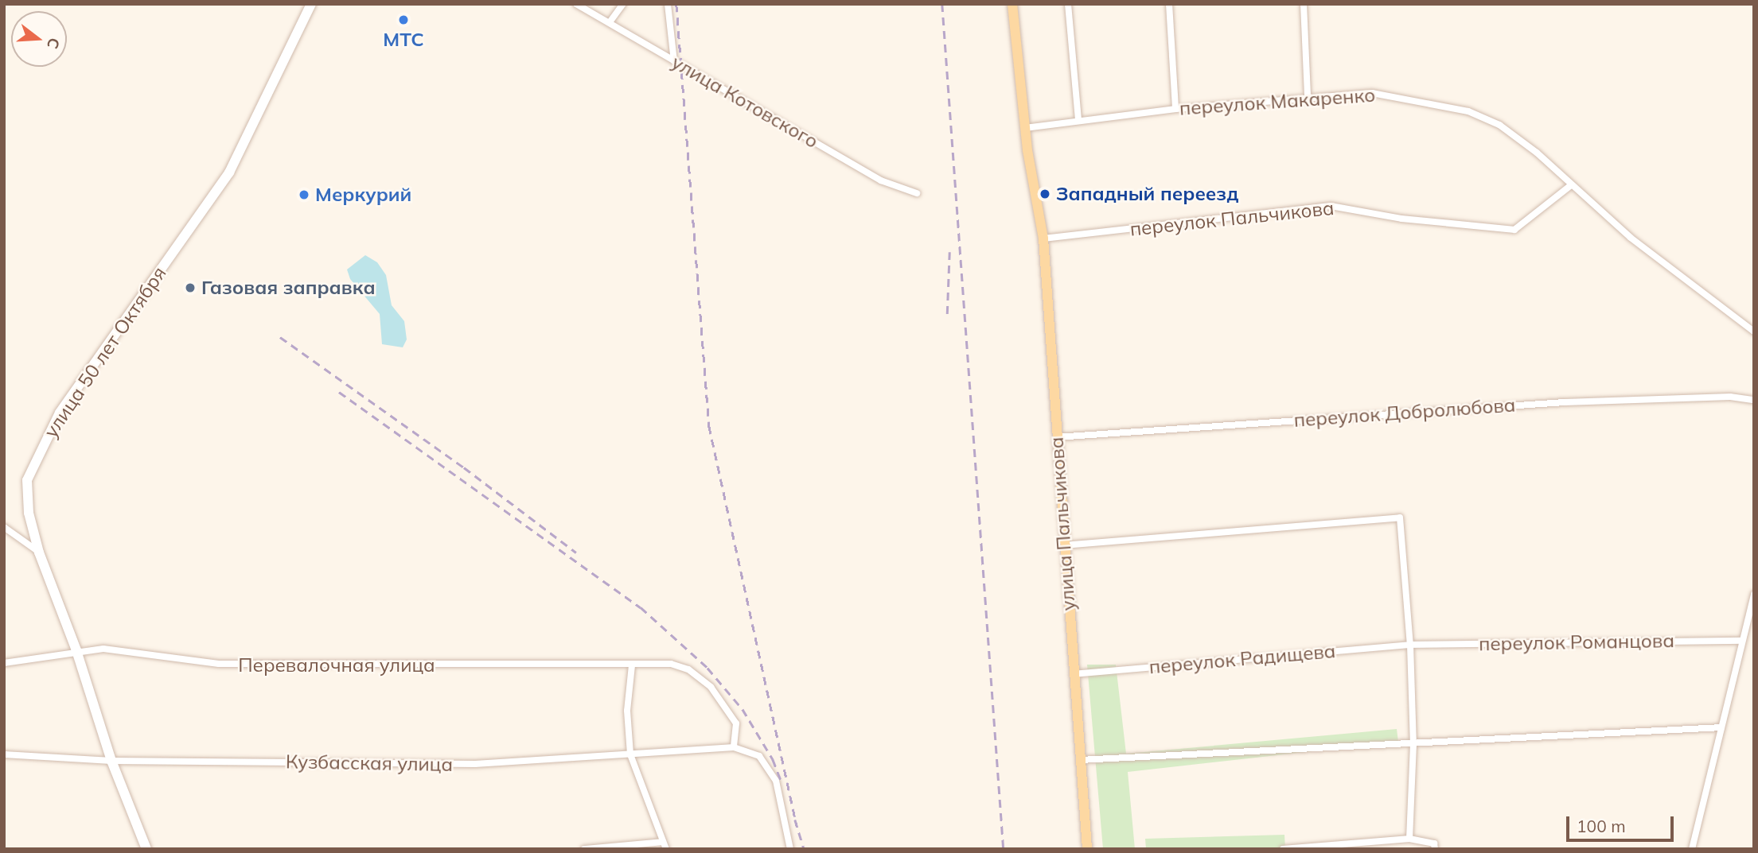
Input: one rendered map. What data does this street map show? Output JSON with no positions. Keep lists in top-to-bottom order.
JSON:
{
  "streets": {
    "main road": ["улица 50 лет Октября", "улица Пальчикова"],
    "street": [
      "улица Котовского",
      "переулок Макаренко",
      "переулок Пальчикова",
      "переулок Добролюбова",
      "переулок Романцова",
      "переулок Радищева",
      "Перевалочная улица",
      "Кузбасская улица"
    ]
  },
  "crossings": [
    ["переулок Макаренко", "переулок Пальчикова"],
    ["переулок Макаренко", "улица Пальчикова"],
    ["переулок Пальчикова", "улица Пальчикова"],
    ["улица 50 лет Октября", "Перевалочная улица"],
    ["улица 50 лет Октября", "Кузбасская улица"],
    ["переулок Добролюбова", "улица Пальчикова"],
    ["улица Пальчикова", "переулок Радищева"],
    ["переулок Романцова", "переулок Радищева"],
    ["Перевалочная улица", "Кузбасская улица"]
  ],
  "places": [
    "МТС",
    "Западный переезд",
    "Меркурий",
    "Газовая заправка"
  ],
  "scale_bar": "100 m",
  "north": "right"
}
